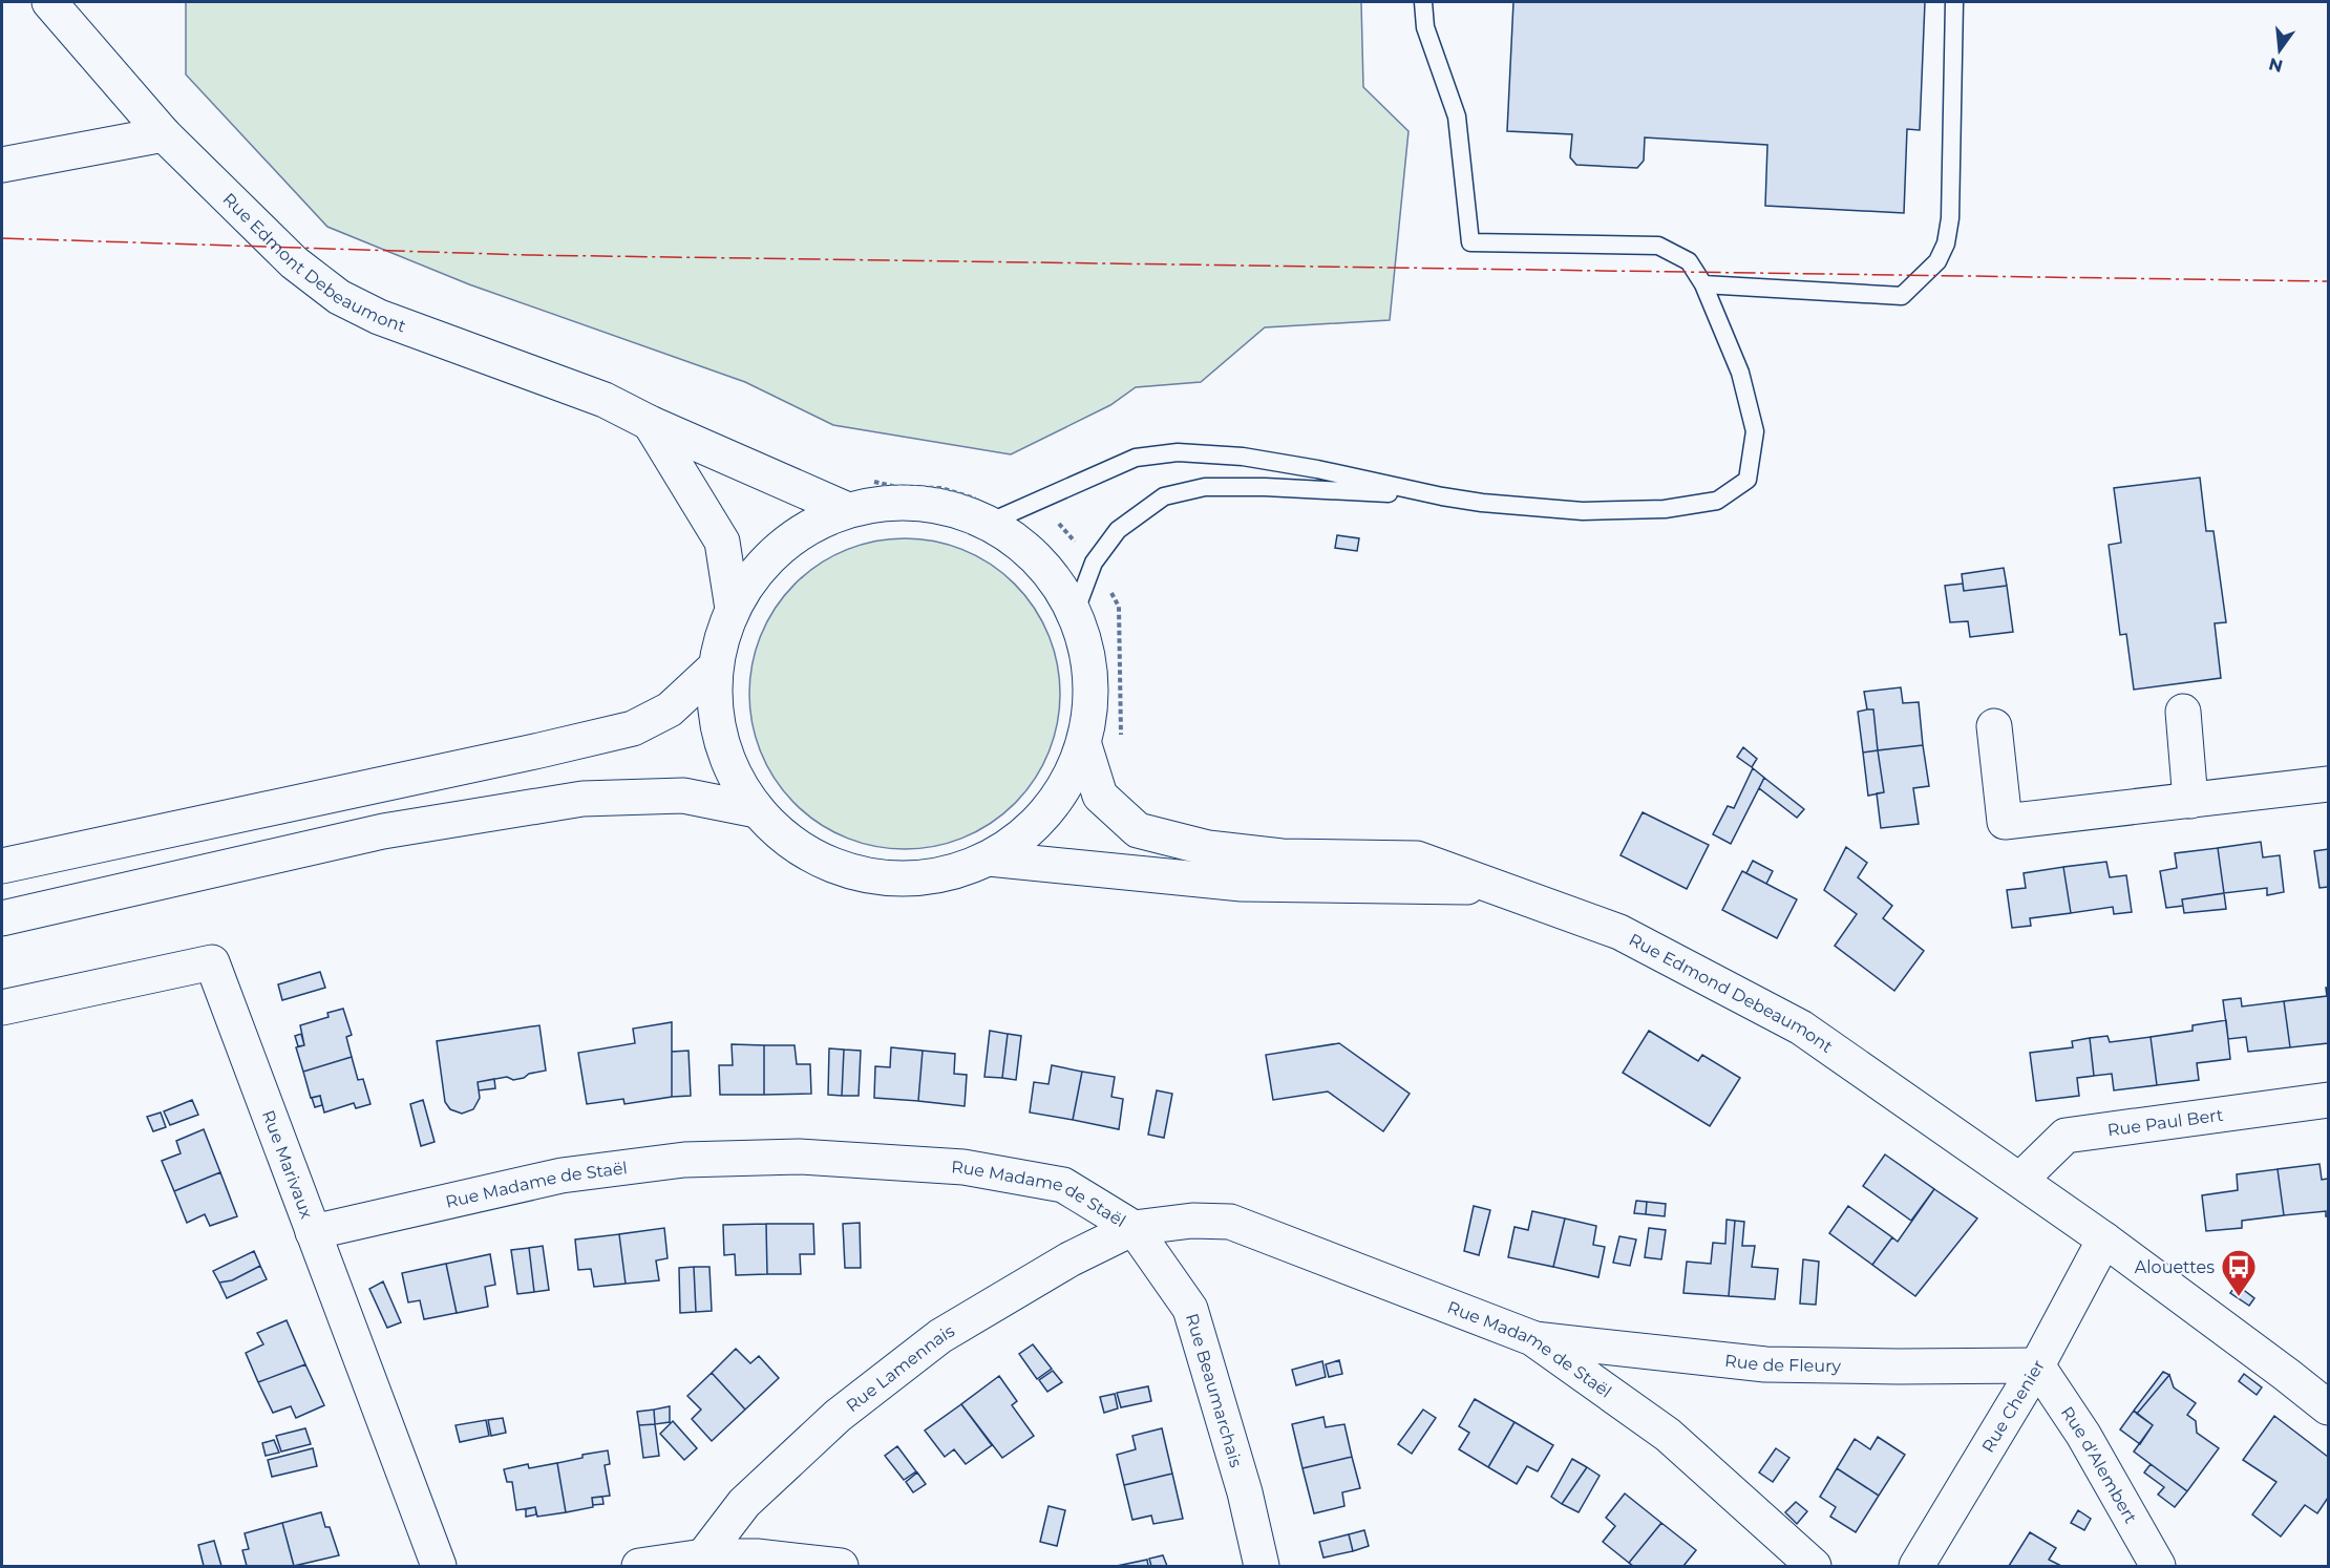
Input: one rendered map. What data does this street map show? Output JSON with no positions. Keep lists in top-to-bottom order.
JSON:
{
  "streets": {
    "street": [
      "Rue Edmont Debeaumont",
      "Rue Edmond Debeaumont",
      "Rue Paul Bert",
      "Rue Marivaux",
      "Rue Madame de Staël",
      "Rue de Fleury",
      "Rue Lamennais",
      "Rue Beaumarchais",
      "Rue Chenier",
      "Rue d'Alembert"
    ]
  },
  "crossings": [
    ["Rue Edmond Debeaumont", "Rue Paul Bert"],
    ["Rue Edmond Debeaumont", "Rue Chenier"],
    ["Rue Marivaux", "Rue Madame de Staël"],
    ["Rue Madame de Staël", "Rue de Fleury"],
    ["Rue Madame de Staël", "Rue Lamennais"],
    ["Rue Madame de Staël", "Rue Beaumarchais"],
    ["Rue de Fleury", "Rue Chenier"],
    ["Rue de Fleury", "Rue d'Alembert"],
    ["Rue Lamennais", "Rue Beaumarchais"],
    ["Rue Chenier", "Rue d'Alembert"]
  ],
  "places": {
    "bus stop": ["Alouettes"]
  },
  "north": "bottom"
}
